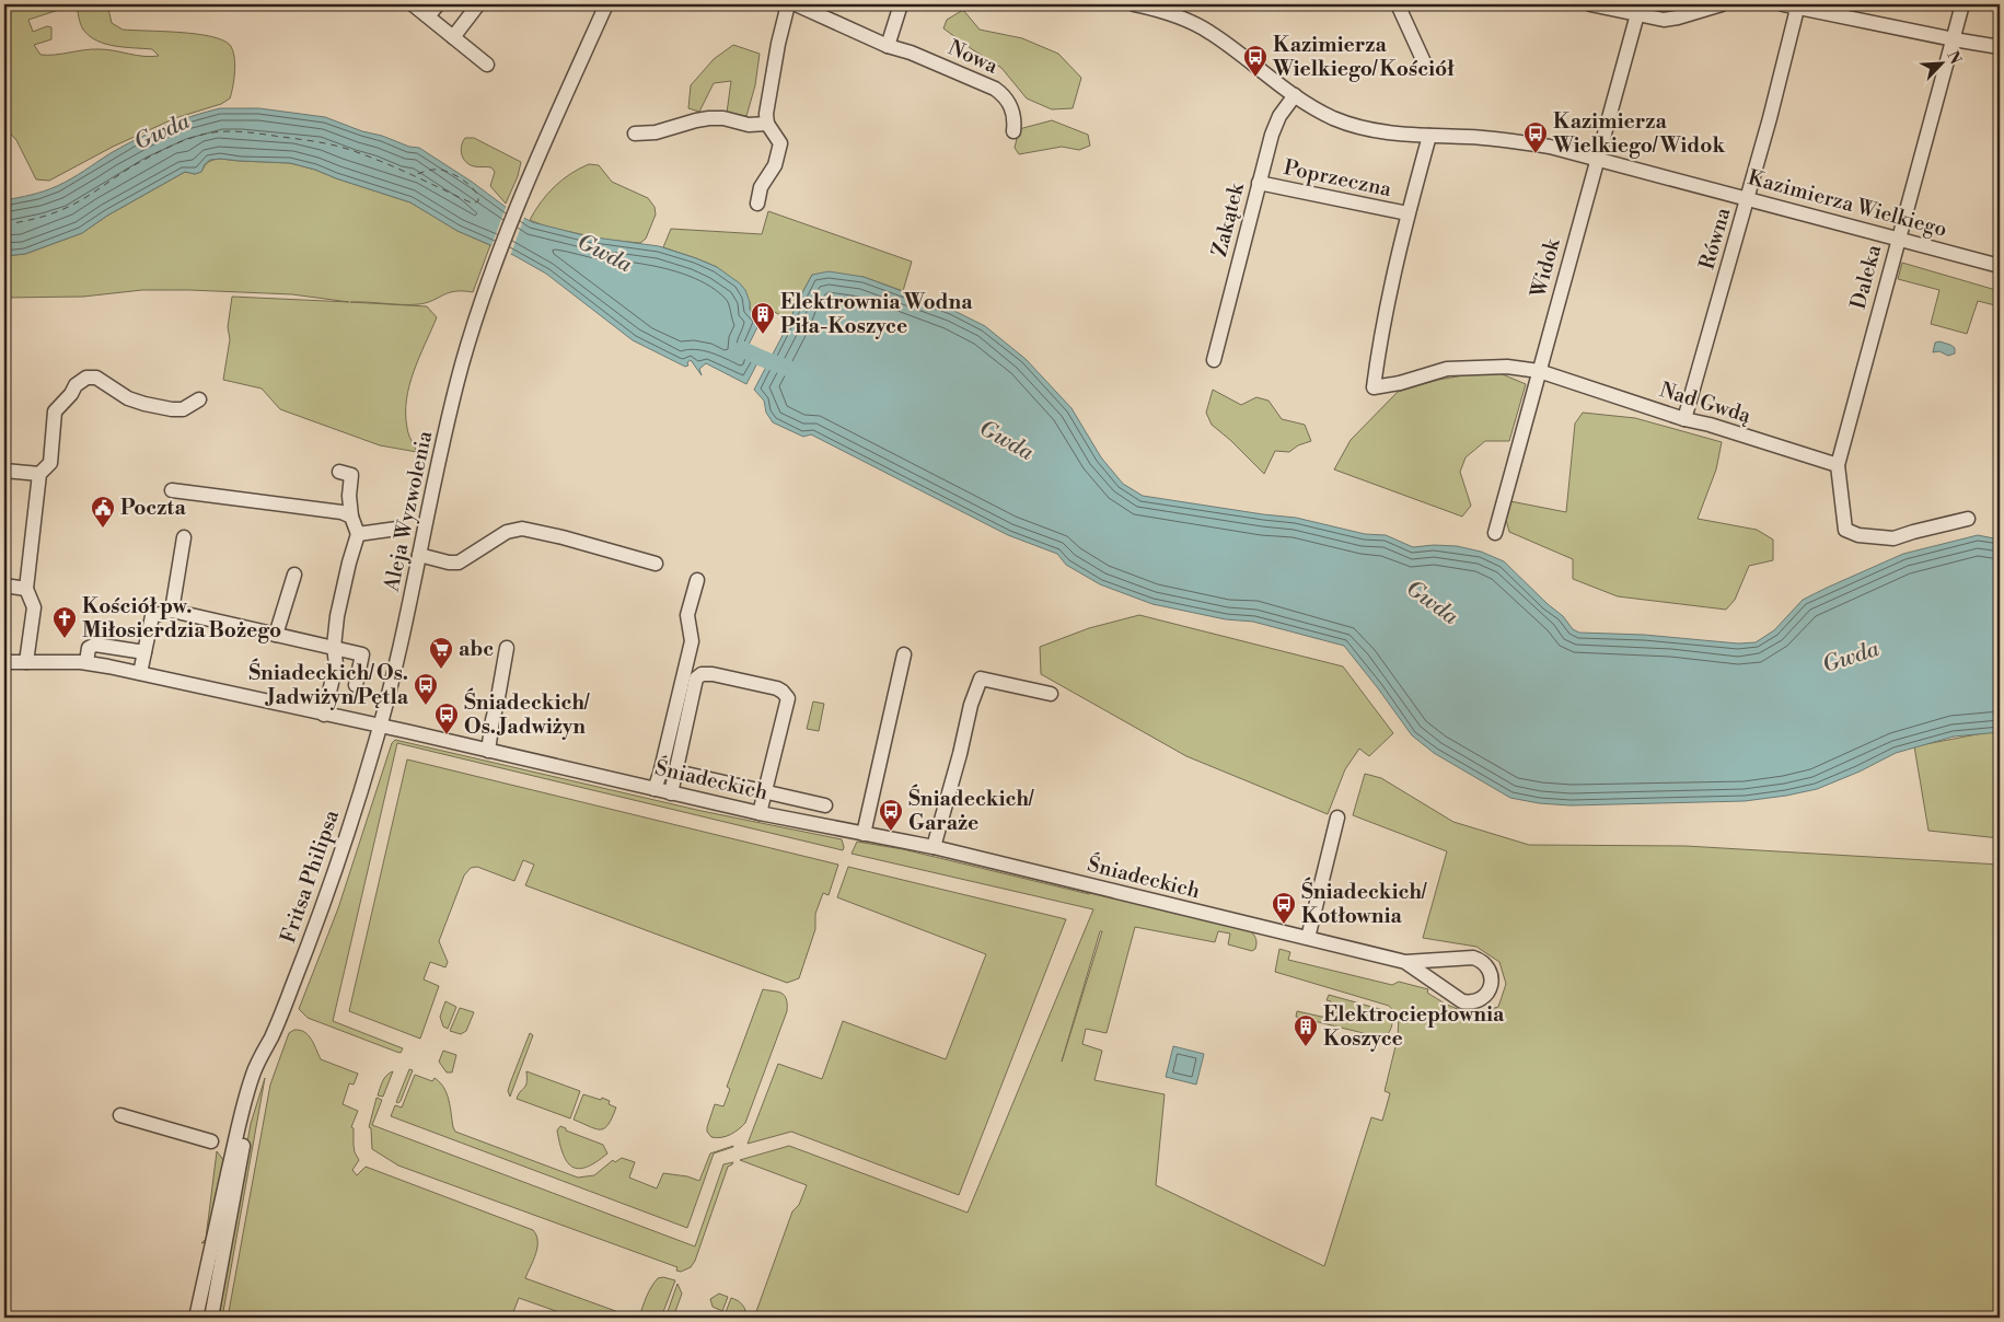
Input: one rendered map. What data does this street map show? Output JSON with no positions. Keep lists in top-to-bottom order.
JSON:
{
  "streets": {
    "street": [
      "Nowa",
      "Poprzeczna",
      "Kazimierza Wielkiego",
      "Zakątek",
      "Równa",
      "Widok",
      "Daleka",
      "Nad Gwdą",
      "Aleja Wyzwolenia",
      "Śniadeckich",
      "Fritsa Philipsa"
    ]
  },
  "crossings": [
    ["Poprzeczna", "Zakątek"],
    ["Poprzeczna", "Nad Gwdą"],
    ["Kazimierza Wielkiego", "Zakątek"],
    ["Kazimierza Wielkiego", "Równa"],
    ["Kazimierza Wielkiego", "Widok"],
    ["Kazimierza Wielkiego", "Daleka"],
    ["Równa", "Nad Gwdą"],
    ["Widok", "Nad Gwdą"],
    ["Daleka", "Nad Gwdą"],
    ["Aleja Wyzwolenia", "Śniadeckich"],
    ["Aleja Wyzwolenia", "Fritsa Philipsa"],
    ["Śniadeckich", "Fritsa Philipsa"]
  ],
  "water": ["Gwda"],
  "places": {
    "bus stop": [
      "Kazimierza Wielkiego/ Kościół",
      "Kazimierza Wielkiego/ Widok",
      "Śniadeckich/ Os. Jadwiżyn/Pętla",
      "Śniadeckich/ Os. Jadwiżyn",
      "Śniadeckich/ Garaże",
      "Śniadeckich/ Kotłownia"
    ],
    "building": ["Elektrownia Wodna Piła-Koszyce", "Elektrociepłownia Koszyce"],
    "public building": ["Poczta"],
    "church": ["Kościół pw. Miłosierdzia Bożego"],
    "supermarket": ["abc"]
  },
  "north": "top right"
}
